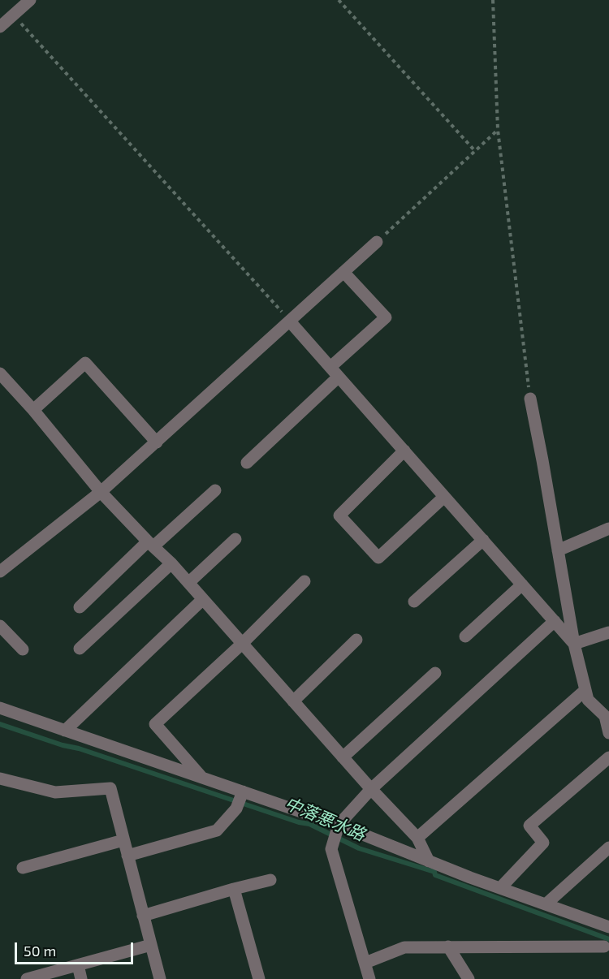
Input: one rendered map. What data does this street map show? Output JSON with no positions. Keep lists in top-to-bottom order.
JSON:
{
  "water": ["中落悪水路"],
  "scale_bar": "50 m"
}
